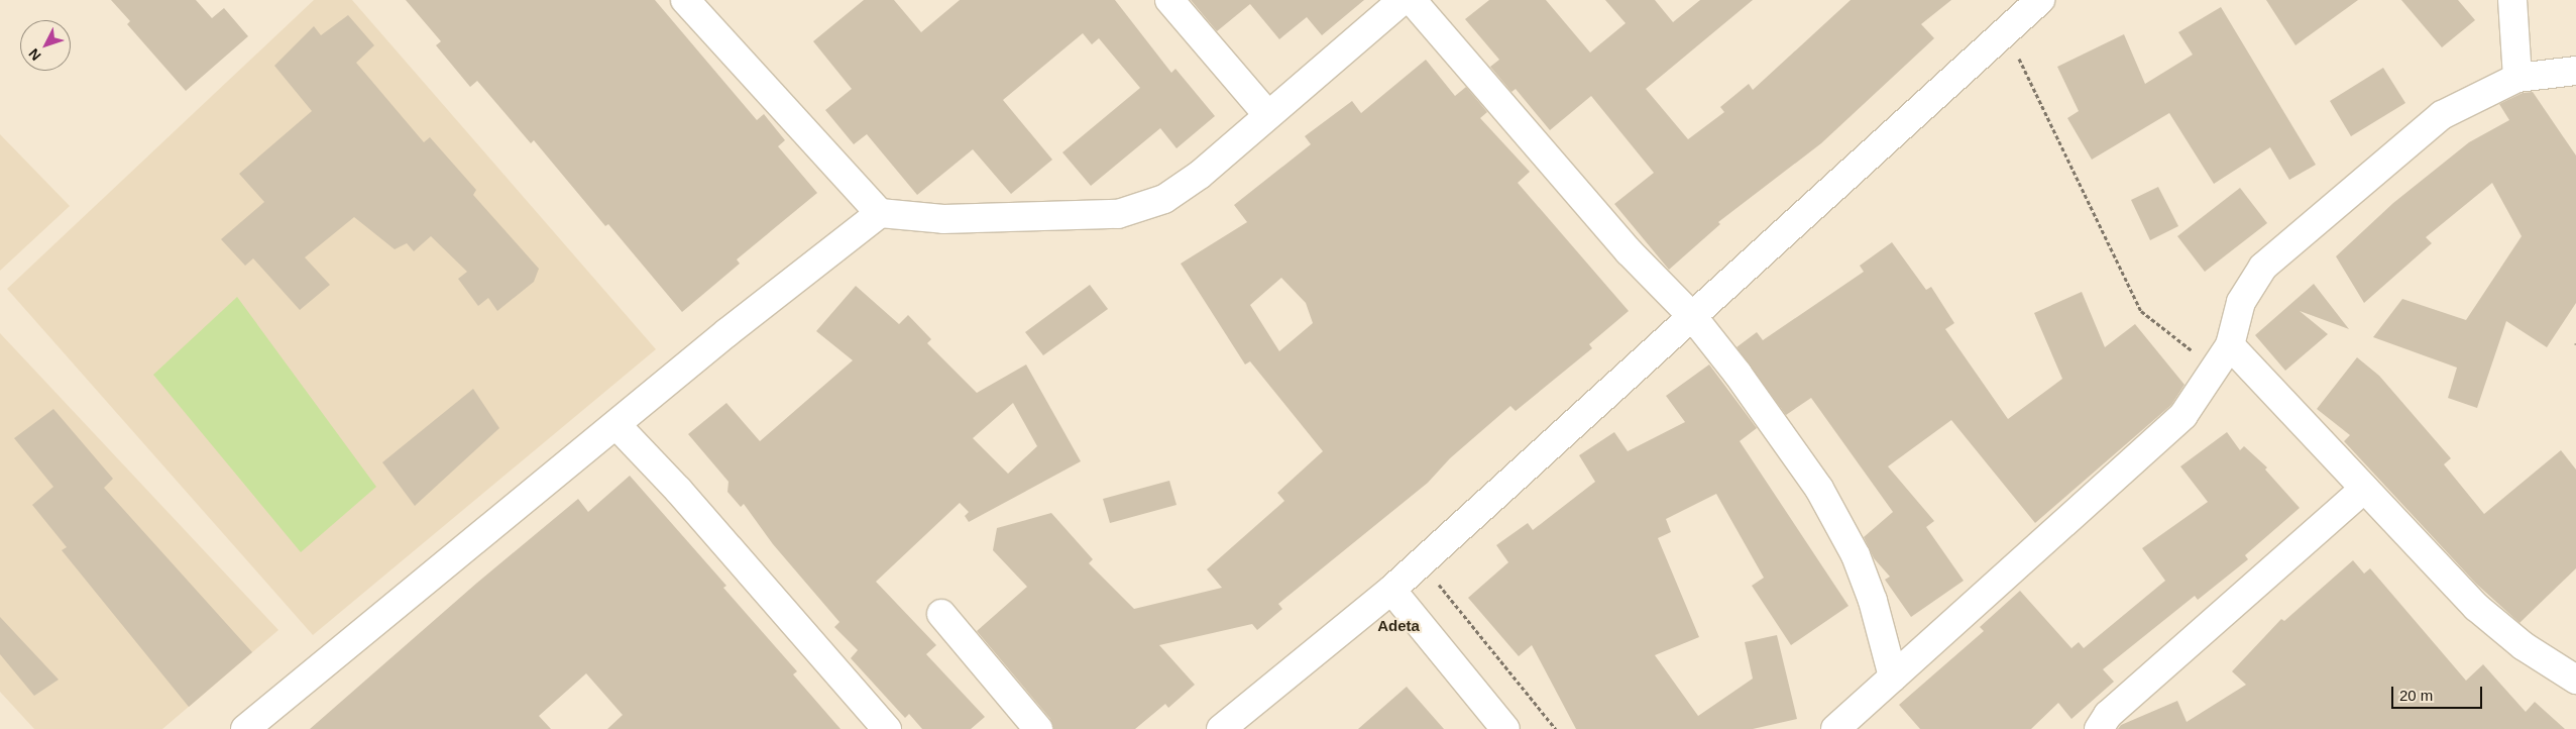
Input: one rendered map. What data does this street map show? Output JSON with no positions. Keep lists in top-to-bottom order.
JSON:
{
  "districts": ["Adeta"],
  "scale_bar": "20 m",
  "north": "bottom left"
}
